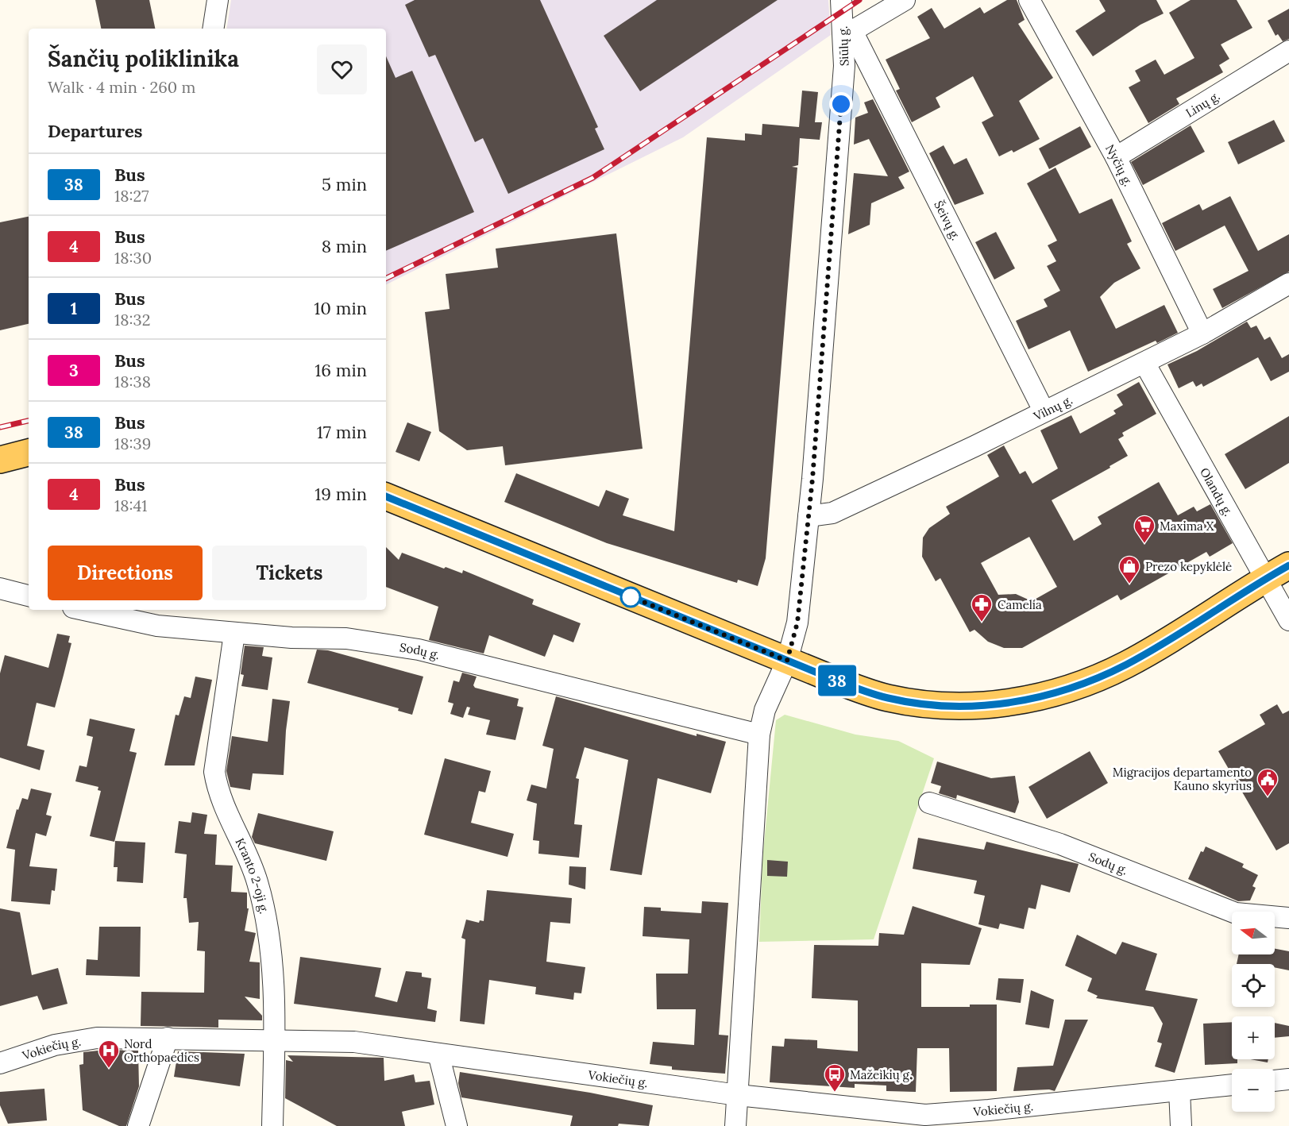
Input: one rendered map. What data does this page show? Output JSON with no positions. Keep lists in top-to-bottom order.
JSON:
{
  "streets": {
    "street": [
      "Siūlų g.",
      "Linų g.",
      "Nyčių g.",
      "Šeivų g.",
      "Vilnų g.",
      "Olandų g.",
      "Sodų g.",
      "Kranto 2-oji g.",
      "Vokiečių g."
    ]
  },
  "crossings": [
    ["Siūlų g.", "Šeivų g."],
    ["Siūlų g.", "Vilnų g."],
    ["Linų g.", "Nyčių g."],
    ["Nyčių g.", "Vilnų g."],
    ["Šeivų g.", "Vilnų g."],
    ["Vilnų g.", "Olandų g."],
    ["Sodų g.", "Kranto 2-oji g."],
    ["Kranto 2-oji g.", "Vokiečių g."]
  ],
  "places": {
    "supermarket": ["Maxima X"],
    "shop": ["Prezo kepyklėlė"],
    "pharmacy": ["Camelia"],
    "public building": ["Migracijos departamento Kauno skyrius"],
    "hospital": ["Nord Orthopaedics"],
    "bus stop": ["Mažeikių g."]
  },
  "lines": ["bus line 38"],
  "north": "left",
  "page": {
    "on_map": "38",
    "heading": [
      ["Šančių poliklinika", "Walk · 4 min · 260 m"],
      "Departures"
    ],
    "list": [
      {
        "mark": "38",
        "name": "Bus",
        "note": "18:27",
        "value": "5 min"
      },
      {
        "mark": "4",
        "name": "Bus",
        "note": "18:30",
        "value": "8 min"
      },
      {
        "mark": "1",
        "name": "Bus",
        "note": "18:32",
        "value": "10 min"
      },
      {
        "mark": "3",
        "name": "Bus",
        "note": "18:38",
        "value": "16 min"
      },
      {
        "mark": "38",
        "name": "Bus",
        "note": "18:39",
        "value": "17 min"
      },
      {
        "mark": "4",
        "name": "Bus",
        "note": "18:41",
        "value": "19 min"
      }
    ],
    "buttons": ["Directions", "Tickets"],
    "map_buttons": ["+", "−"]
  }
}
